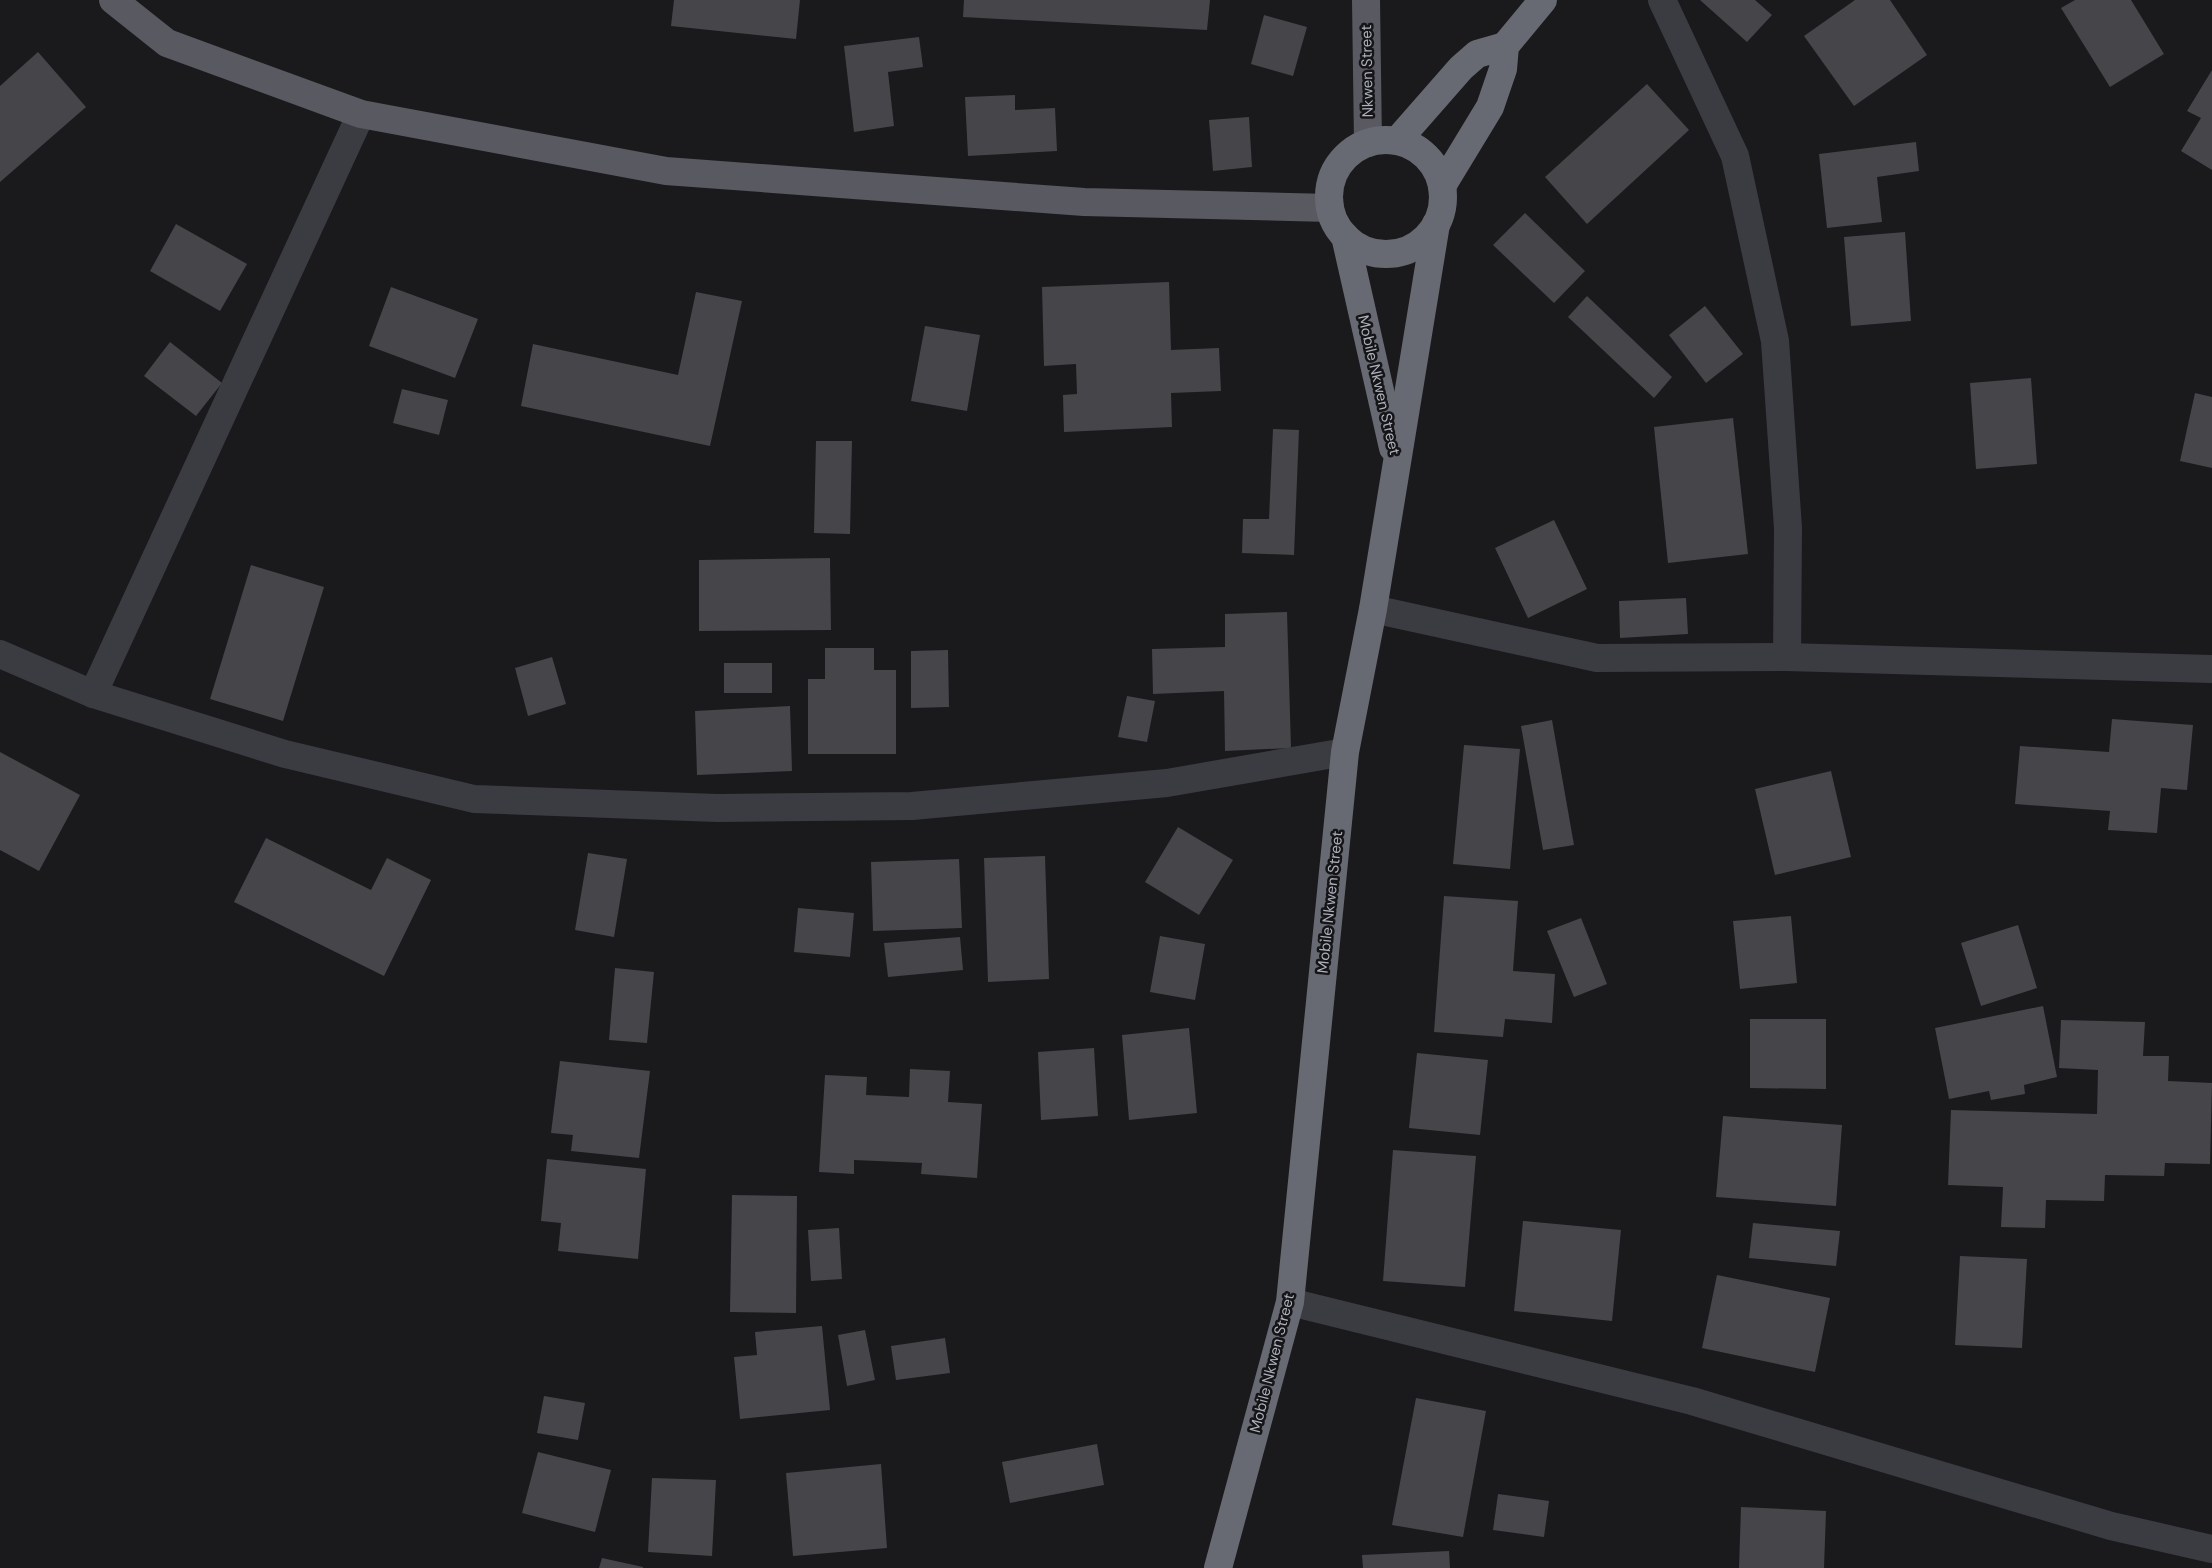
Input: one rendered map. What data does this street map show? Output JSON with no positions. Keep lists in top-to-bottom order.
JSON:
{
  "streets": {
    "highway": ["Mobile Nkwen Street"],
    "main road": ["Nkwen Street"]
  },
  "crossings": [
    ["Nkwen Street", "Mobile Nkwen Street"]
  ]
}
